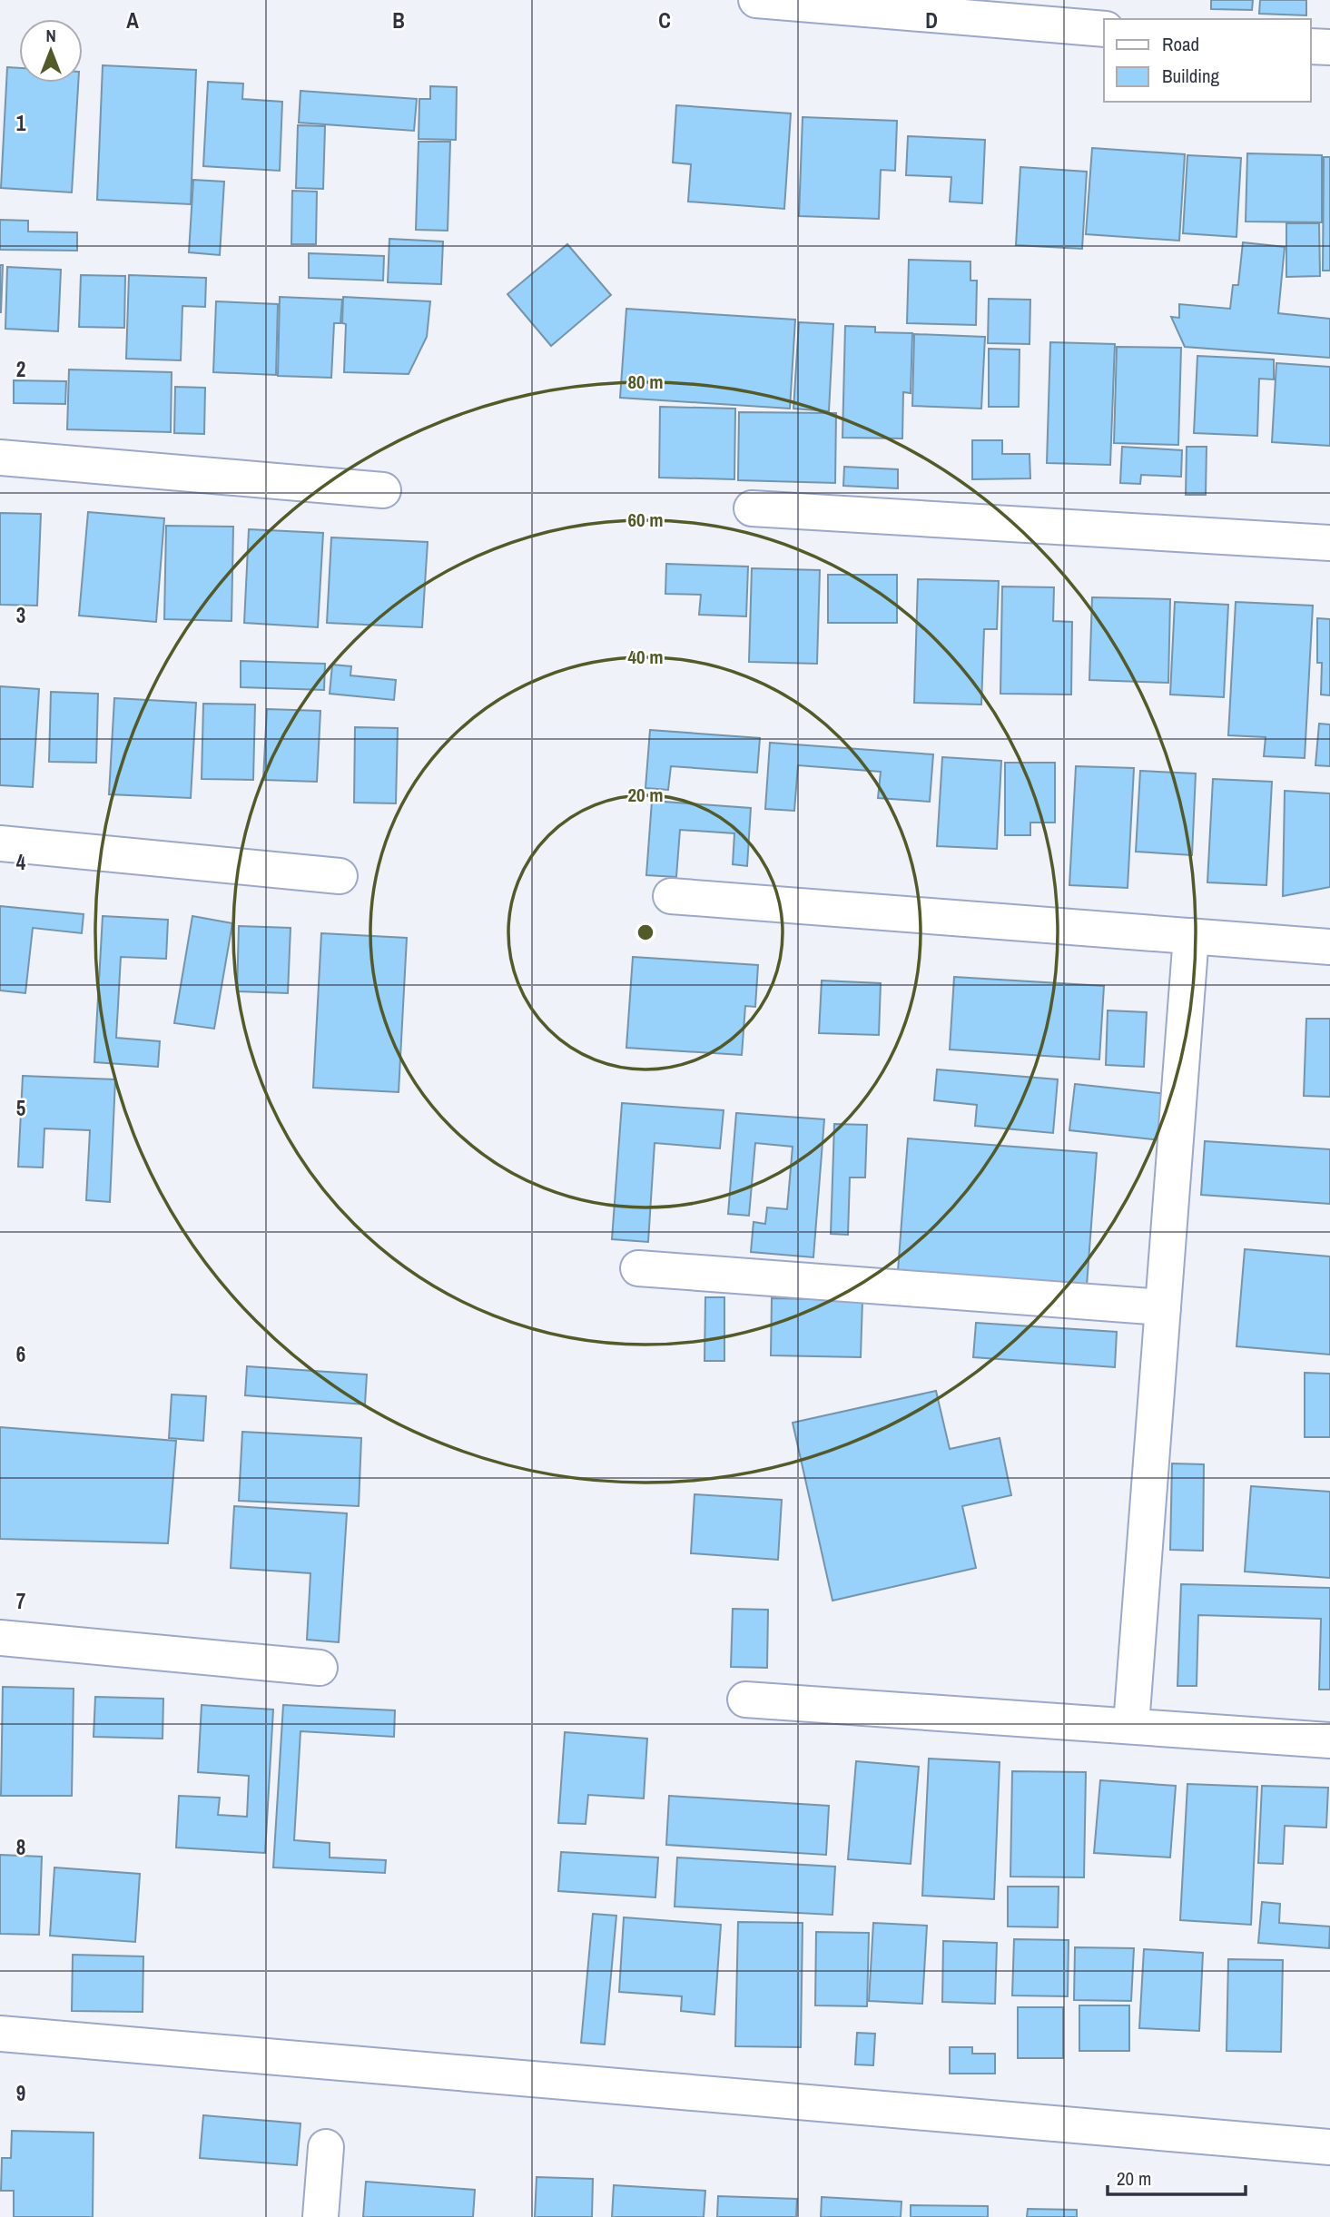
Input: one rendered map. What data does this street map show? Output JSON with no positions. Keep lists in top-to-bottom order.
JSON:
{
  "legend": ["Road", "Building"],
  "scale_bar": "20 m",
  "north": "top",
  "grid": {
    "columns": [
      "A",
      "B",
      "C",
      "D"
    ],
    "rows": [
      "1",
      "2",
      "3",
      "4",
      "5",
      "6",
      "7",
      "8",
      "9"
    ]
  },
  "rings": [
    "80 m",
    "60 m",
    "40 m",
    "20 m"
  ]
}
